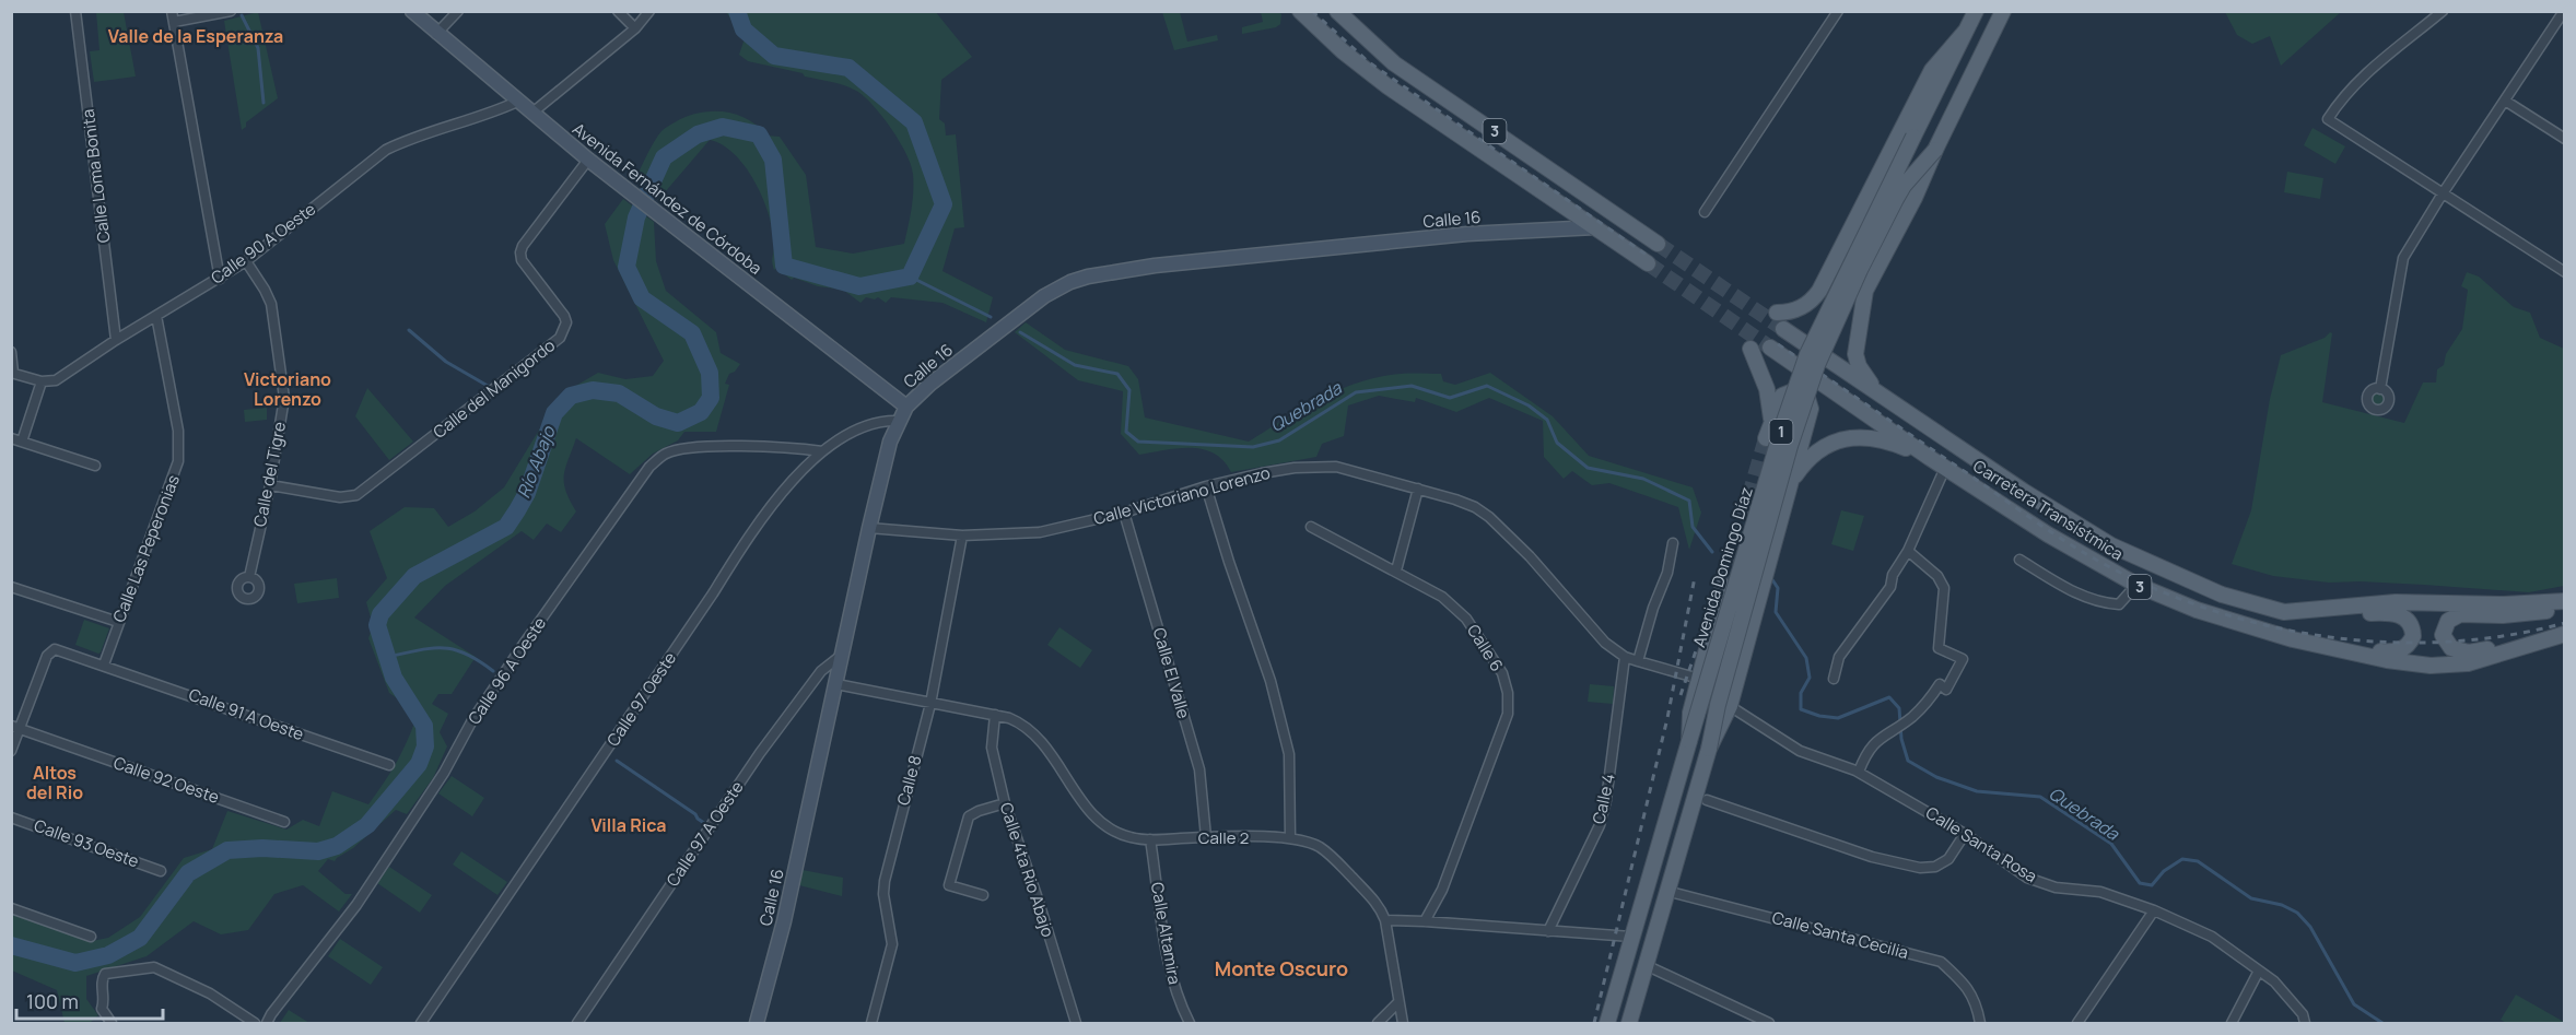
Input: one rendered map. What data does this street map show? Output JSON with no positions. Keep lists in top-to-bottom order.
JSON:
{
  "streets": {
    "main road": [
      "3",
      "Avenida Fernández de Córdoba",
      "Calle 16",
      "1",
      "Carretera Transístmica",
      "Avenida Domingo Díaz"
    ],
    "street": [
      "Calle Loma Bonita",
      "Calle 90 A Oeste",
      "Calle del Manigordo",
      "Calle del Tigre",
      "Calle Victoriano Lorenzo",
      "Calle Las Peperonias",
      "Calle 6",
      "Calle 96 A Oeste",
      "Calle El Valle",
      "Calle 97 Oeste",
      "Calle 91 A Oeste",
      "Calle 92 Oeste",
      "Calle 8",
      "Calle 4",
      "Calle 97 A Oeste",
      "Calle 2",
      "Calle 93 Oeste",
      "Calle Santa Rosa",
      "Calle 4ta Rio Abajo",
      "Calle Altamira",
      "Calle Santa Cecilia"
    ]
  },
  "crossings": [
    ["3", "Calle 16"],
    ["Calle Loma Bonita", "Calle 90 A Oeste"],
    ["Avenida Fernández de Córdoba", "Calle 16"],
    ["Avenida Fernández de Córdoba", "Calle 90 A Oeste"],
    ["Avenida Fernández de Córdoba", "Calle del Manigordo"],
    ["Calle 16", "Calle Victoriano Lorenzo"],
    ["Calle 16", "Calle 97 Oeste"],
    ["Calle 16", "Calle 97 A Oeste"],
    ["Calle 16", "Calle 2"],
    ["Calle 90 A Oeste", "Calle del Tigre"],
    ["Calle 90 A Oeste", "Calle Las Peperonias"],
    ["Calle del Manigordo", "Calle del Tigre"],
    ["1", "Avenida Domingo Díaz"],
    ["Calle Victoriano Lorenzo", "Calle El Valle"],
    ["Calle Victoriano Lorenzo", "Calle 8"],
    ["Calle Victoriano Lorenzo", "Calle 4"],
    ["Calle Las Peperonias", "Calle 91 A Oeste"],
    ["Avenida Domingo Díaz", "Calle Santa Cecilia"],
    ["Calle 96 A Oeste", "Calle 97 Oeste"],
    ["Calle El Valle", "Calle 2"],
    ["Calle 91 A Oeste", "Calle 92 Oeste"],
    ["Calle 8", "Calle 2"],
    ["Calle 2", "Calle 4ta Rio Abajo"],
    ["Calle 2", "Calle Altamira"]
  ],
  "districts": [
    "Valle de la Esperanza",
    "Victoriano Lorenzo",
    "Altos del Rio",
    "Villa Rica",
    "Monte Oscuro"
  ],
  "water": ["Quebrada", "Río Abajo"],
  "scale_bar": "100 m"
}
